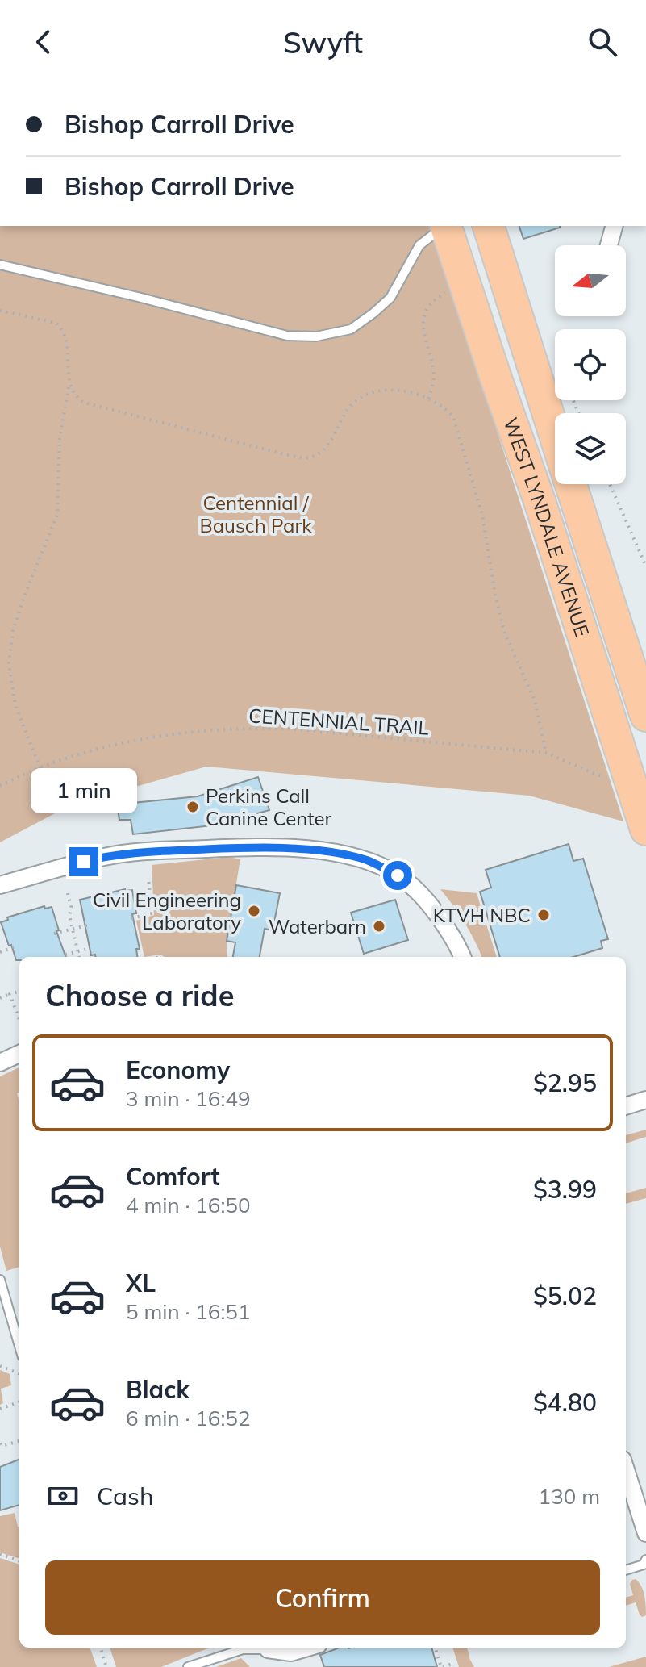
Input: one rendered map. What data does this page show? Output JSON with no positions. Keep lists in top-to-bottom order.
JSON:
{
  "streets": {
    "highway": ["WEST LYNDALE AVENUE"],
    "path": ["CENTENNIAL TRAIL"]
  },
  "parks": ["Centennial / Bausch Park"],
  "places": [
    "Perkins Call Canine Center",
    "Civil Engineering Laboratory",
    "KTVH NBC",
    "Waterbarn"
  ],
  "north": "left",
  "page": {
    "header": "Swyft",
    "banner": ["Bishop Carroll Drive", "Bishop Carroll Drive"],
    "bubble": "1 min",
    "heading": "Choose a ride",
    "list": [
      {
        "name": "Economy",
        "note": "3 min · 16:49",
        "value": "$2.95"
      },
      {
        "name": "Comfort",
        "note": "4 min · 16:50",
        "value": "$3.99"
      },
      {
        "name": "XL",
        "note": "5 min · 16:51",
        "value": "$5.02"
      },
      {
        "name": "Black",
        "note": "6 min · 16:52",
        "value": "$4.80"
      }
    ],
    "pay": ["Cash", "130 m"],
    "buttons": "Confirm"
  }
}
